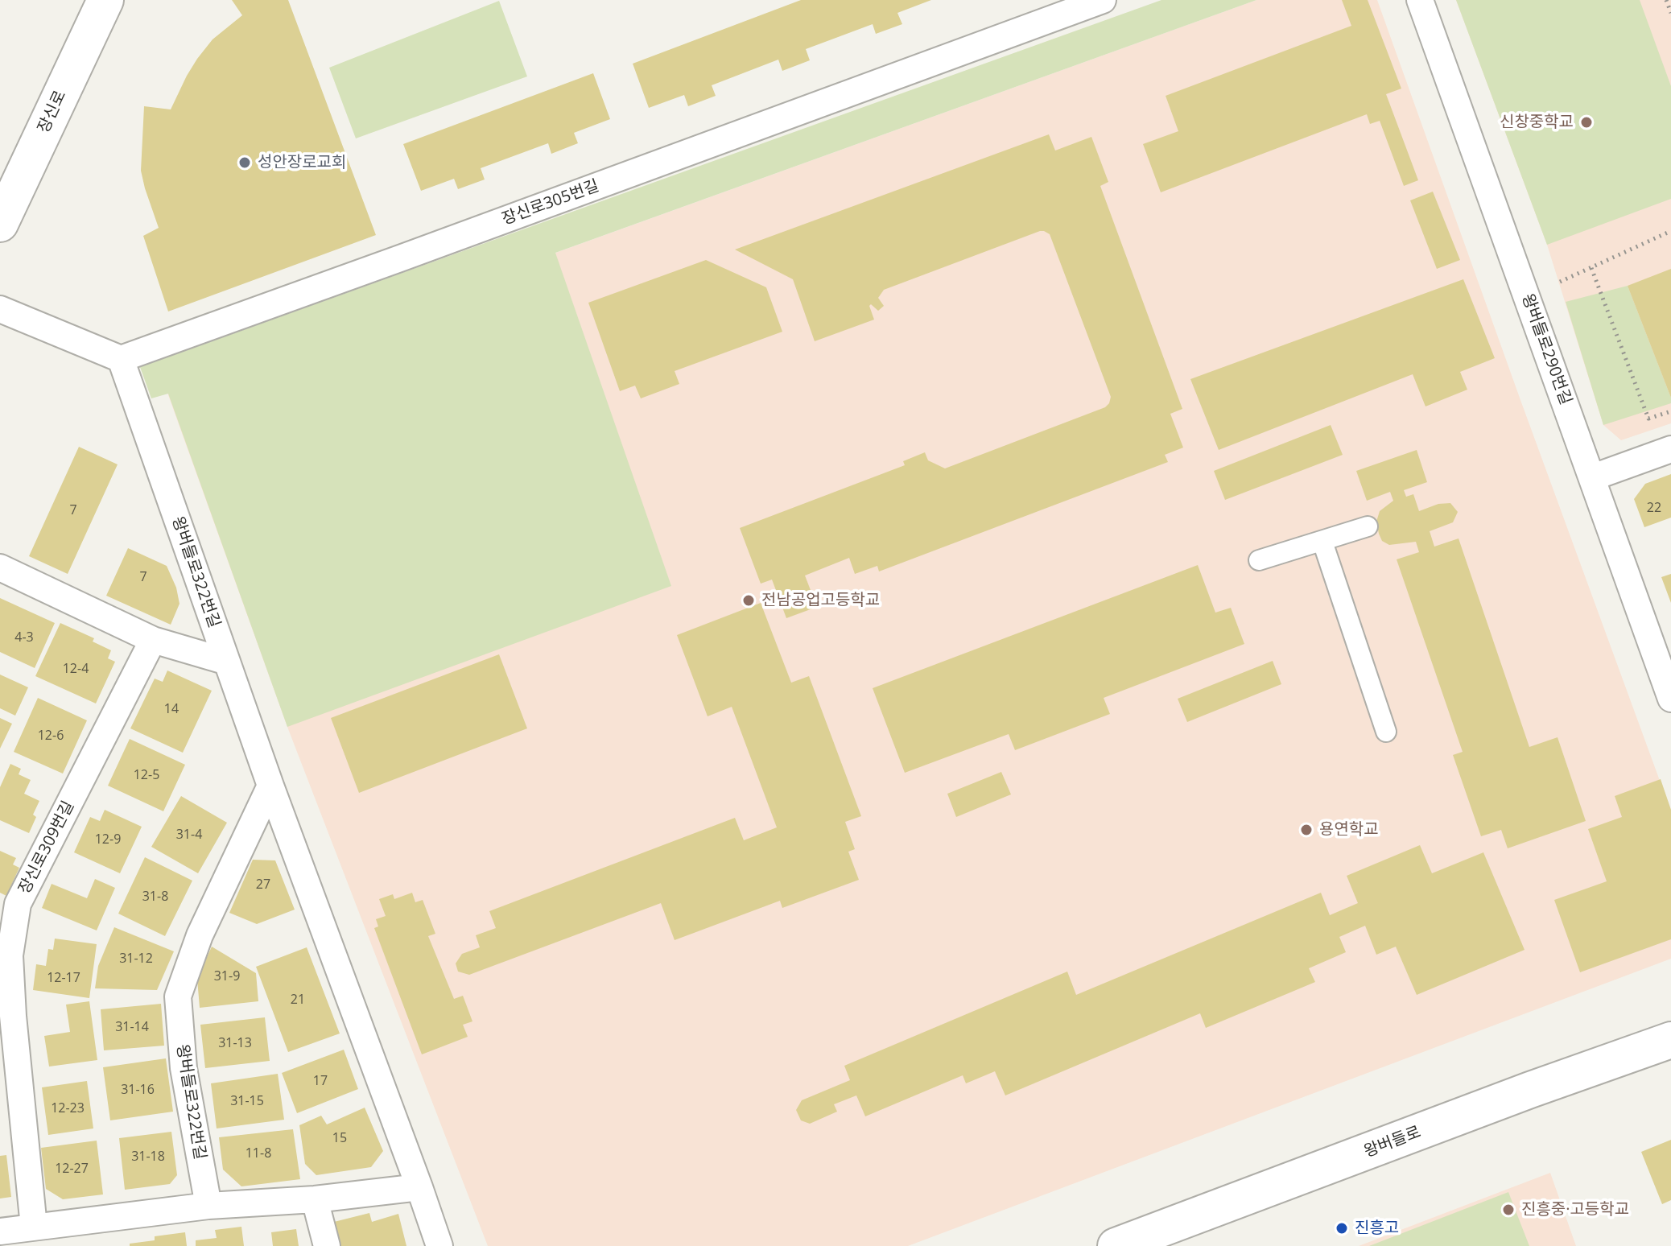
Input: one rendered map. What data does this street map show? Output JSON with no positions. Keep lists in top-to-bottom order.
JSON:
{
  "streets": {
    "main road": ["장신로", "왕버들로"],
    "street": [
      "장신로305번길",
      "왕버들로290번길",
      "왕버들로322번길",
      "장신로309번길"
    ]
  },
  "crossings": [
    ["장신로305번길", "왕버들로322번길"]
  ],
  "places": [
    "신창중학교",
    "성안장로교회",
    "전남공업고등학교",
    "용연학교",
    "진흥중·고등학교",
    "진흥고"
  ],
  "house_numbers": [
    "22",
    "7",
    "7",
    "4-3",
    "12-4",
    "14",
    "12-6",
    "12-5",
    "31-4",
    "12-9",
    "27",
    "31-8",
    "31-12",
    "31-9",
    "12-17",
    "21",
    "31-14",
    "31-13",
    "17",
    "31-16",
    "31-15",
    "12-23",
    "15",
    "11-8",
    "31-18",
    "12-27"
  ]
}
